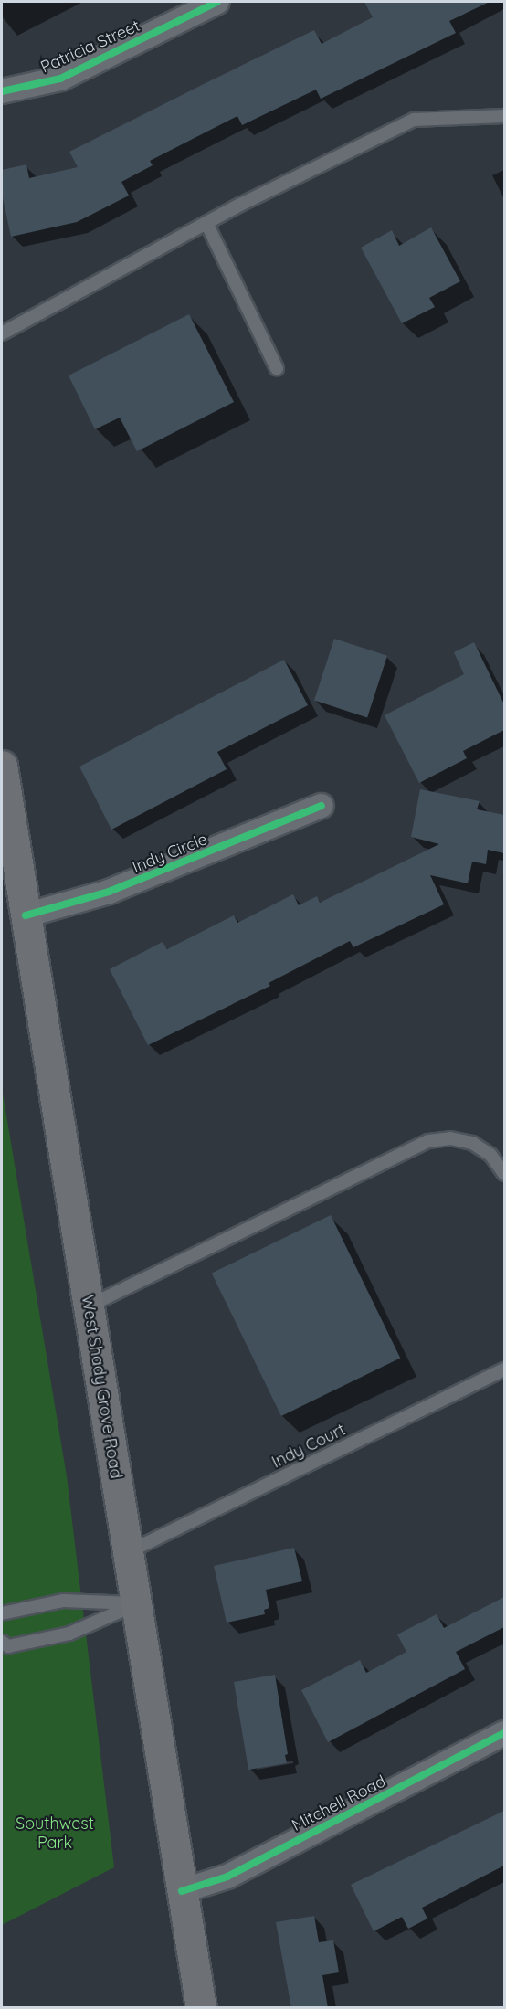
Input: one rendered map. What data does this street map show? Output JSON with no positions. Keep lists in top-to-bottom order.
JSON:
{
  "streets": {
    "main road": ["West Shady Grove Road"],
    "street": ["Patricia Street", "Indy Circle", "Mitchell Road"],
    "lane": ["Indy Court"]
  },
  "crossings": [
    ["Indy Circle", "West Shady Grove Road"],
    ["West Shady Grove Road", "Indy Court"],
    ["West Shady Grove Road", "Mitchell Road"]
  ],
  "parks": ["Southwest Park"]
}
